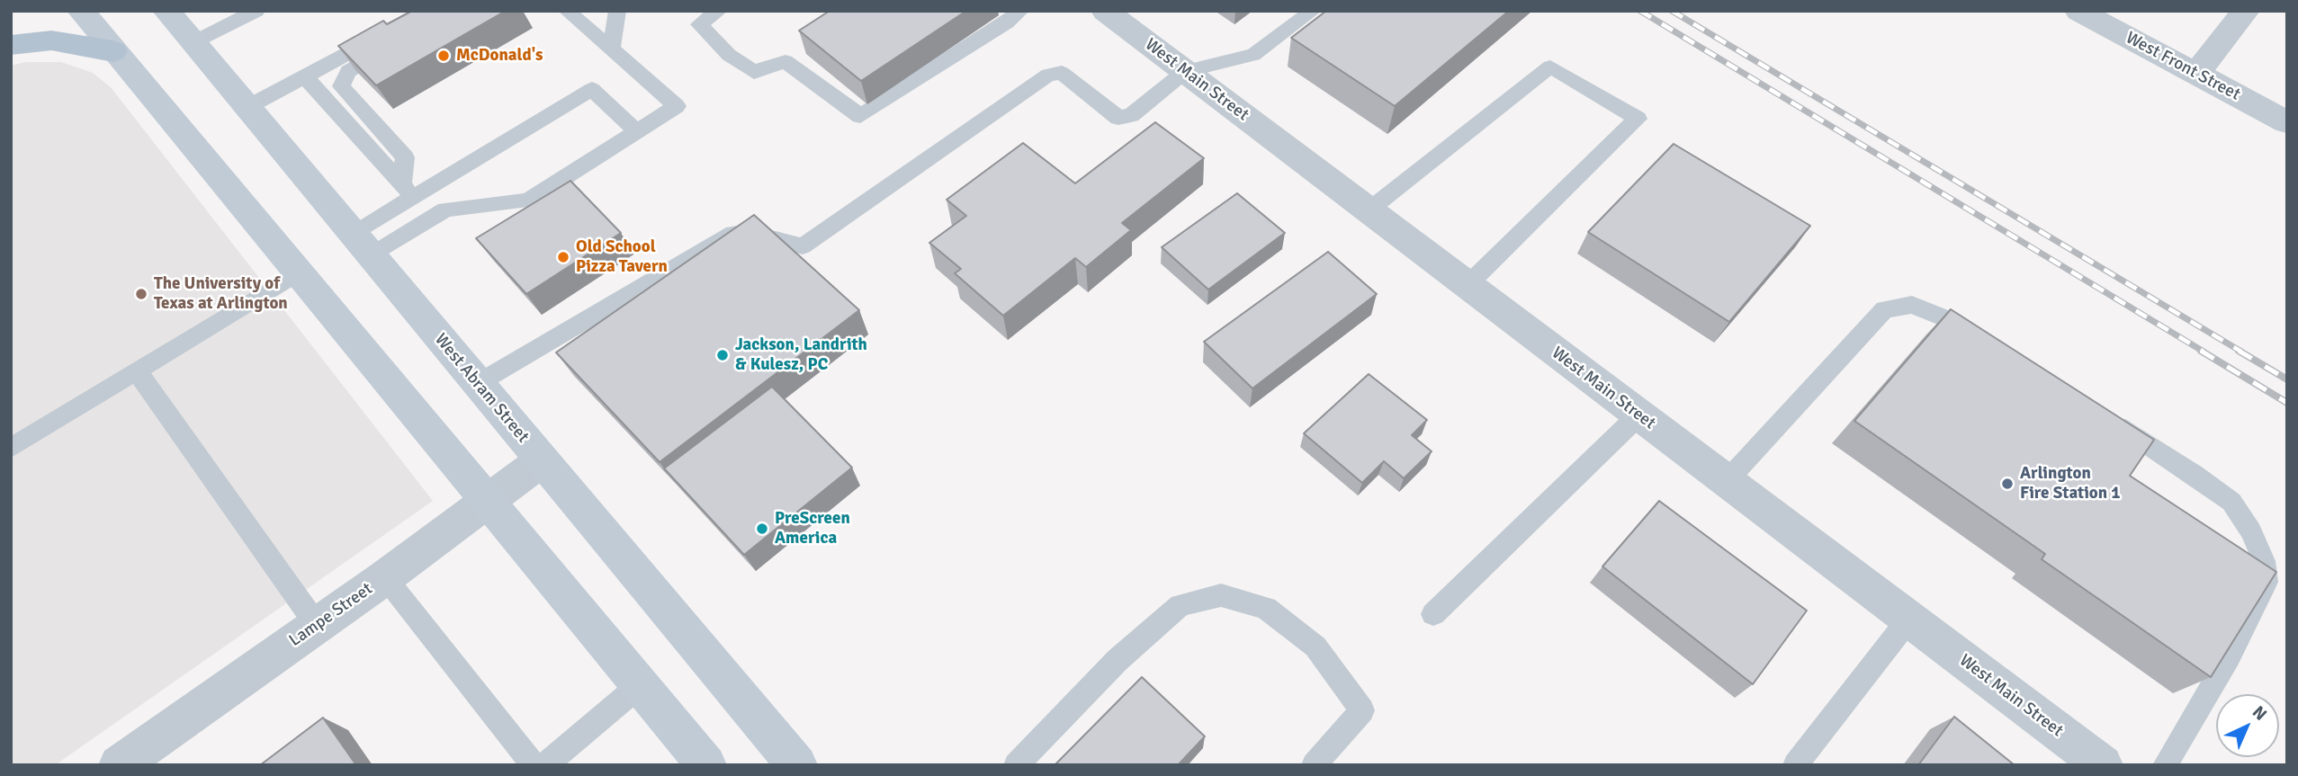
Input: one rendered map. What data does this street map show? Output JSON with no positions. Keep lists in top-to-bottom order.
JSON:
{
  "streets": {
    "main road": ["West Abram Street"],
    "street": ["West Front Street", "West Main Street", "Lampe Street"]
  },
  "crossings": [
    ["West Abram Street", "Lampe Street"]
  ],
  "places": [
    "McDonald's",
    "Old School Pizza Tavern",
    "The University of Texas at Arlington",
    "Jackson, Landrith & Kulesz, PC",
    "Arlington Fire Station 1",
    "PreScreen America"
  ],
  "north": "top right"
}
